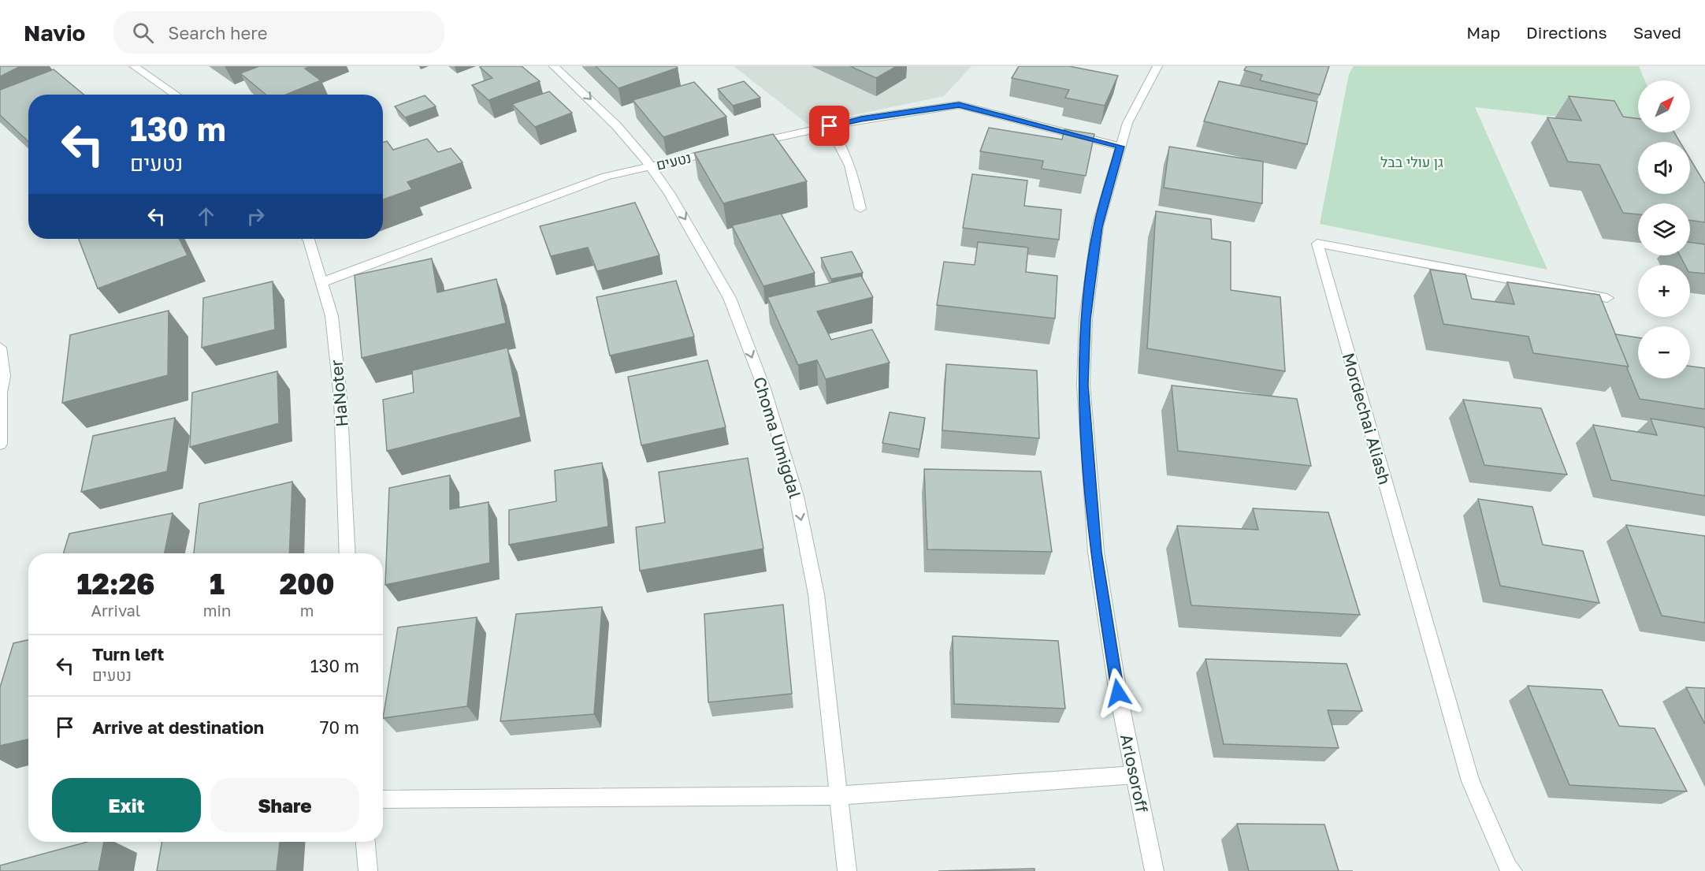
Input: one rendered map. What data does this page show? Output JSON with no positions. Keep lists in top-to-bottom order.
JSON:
{
  "streets": {
    "street": [
      "נטעים",
      "HaNoter",
      "Mordechai Aliash",
      "Choma Umigdal",
      "Arlosoroff"
    ]
  },
  "crossings": [
    ["נטעים", "HaNoter"],
    ["נטעים", "Choma Umigdal"]
  ],
  "one_way": ["Choma Umigdal"],
  "parks": ["גן עולי בבל"],
  "north": "top right",
  "page": {
    "header": "Navio",
    "search": "Search here",
    "nav": ["Map", "Directions", "Saved"],
    "map_buttons": ["+", "−"],
    "turn": ["130 m", "נטעים"],
    "eta": [
      "12:26",
      "Arrival",
      "1",
      "min",
      "200",
      "m"
    ],
    "list": [
      {
        "name": "Turn left",
        "note": "נטעים",
        "value": "130 m"
      },
      {
        "name": "Arrive at destination",
        "value": "70 m"
      }
    ],
    "buttons": ["Exit", "Share"]
  }
}
